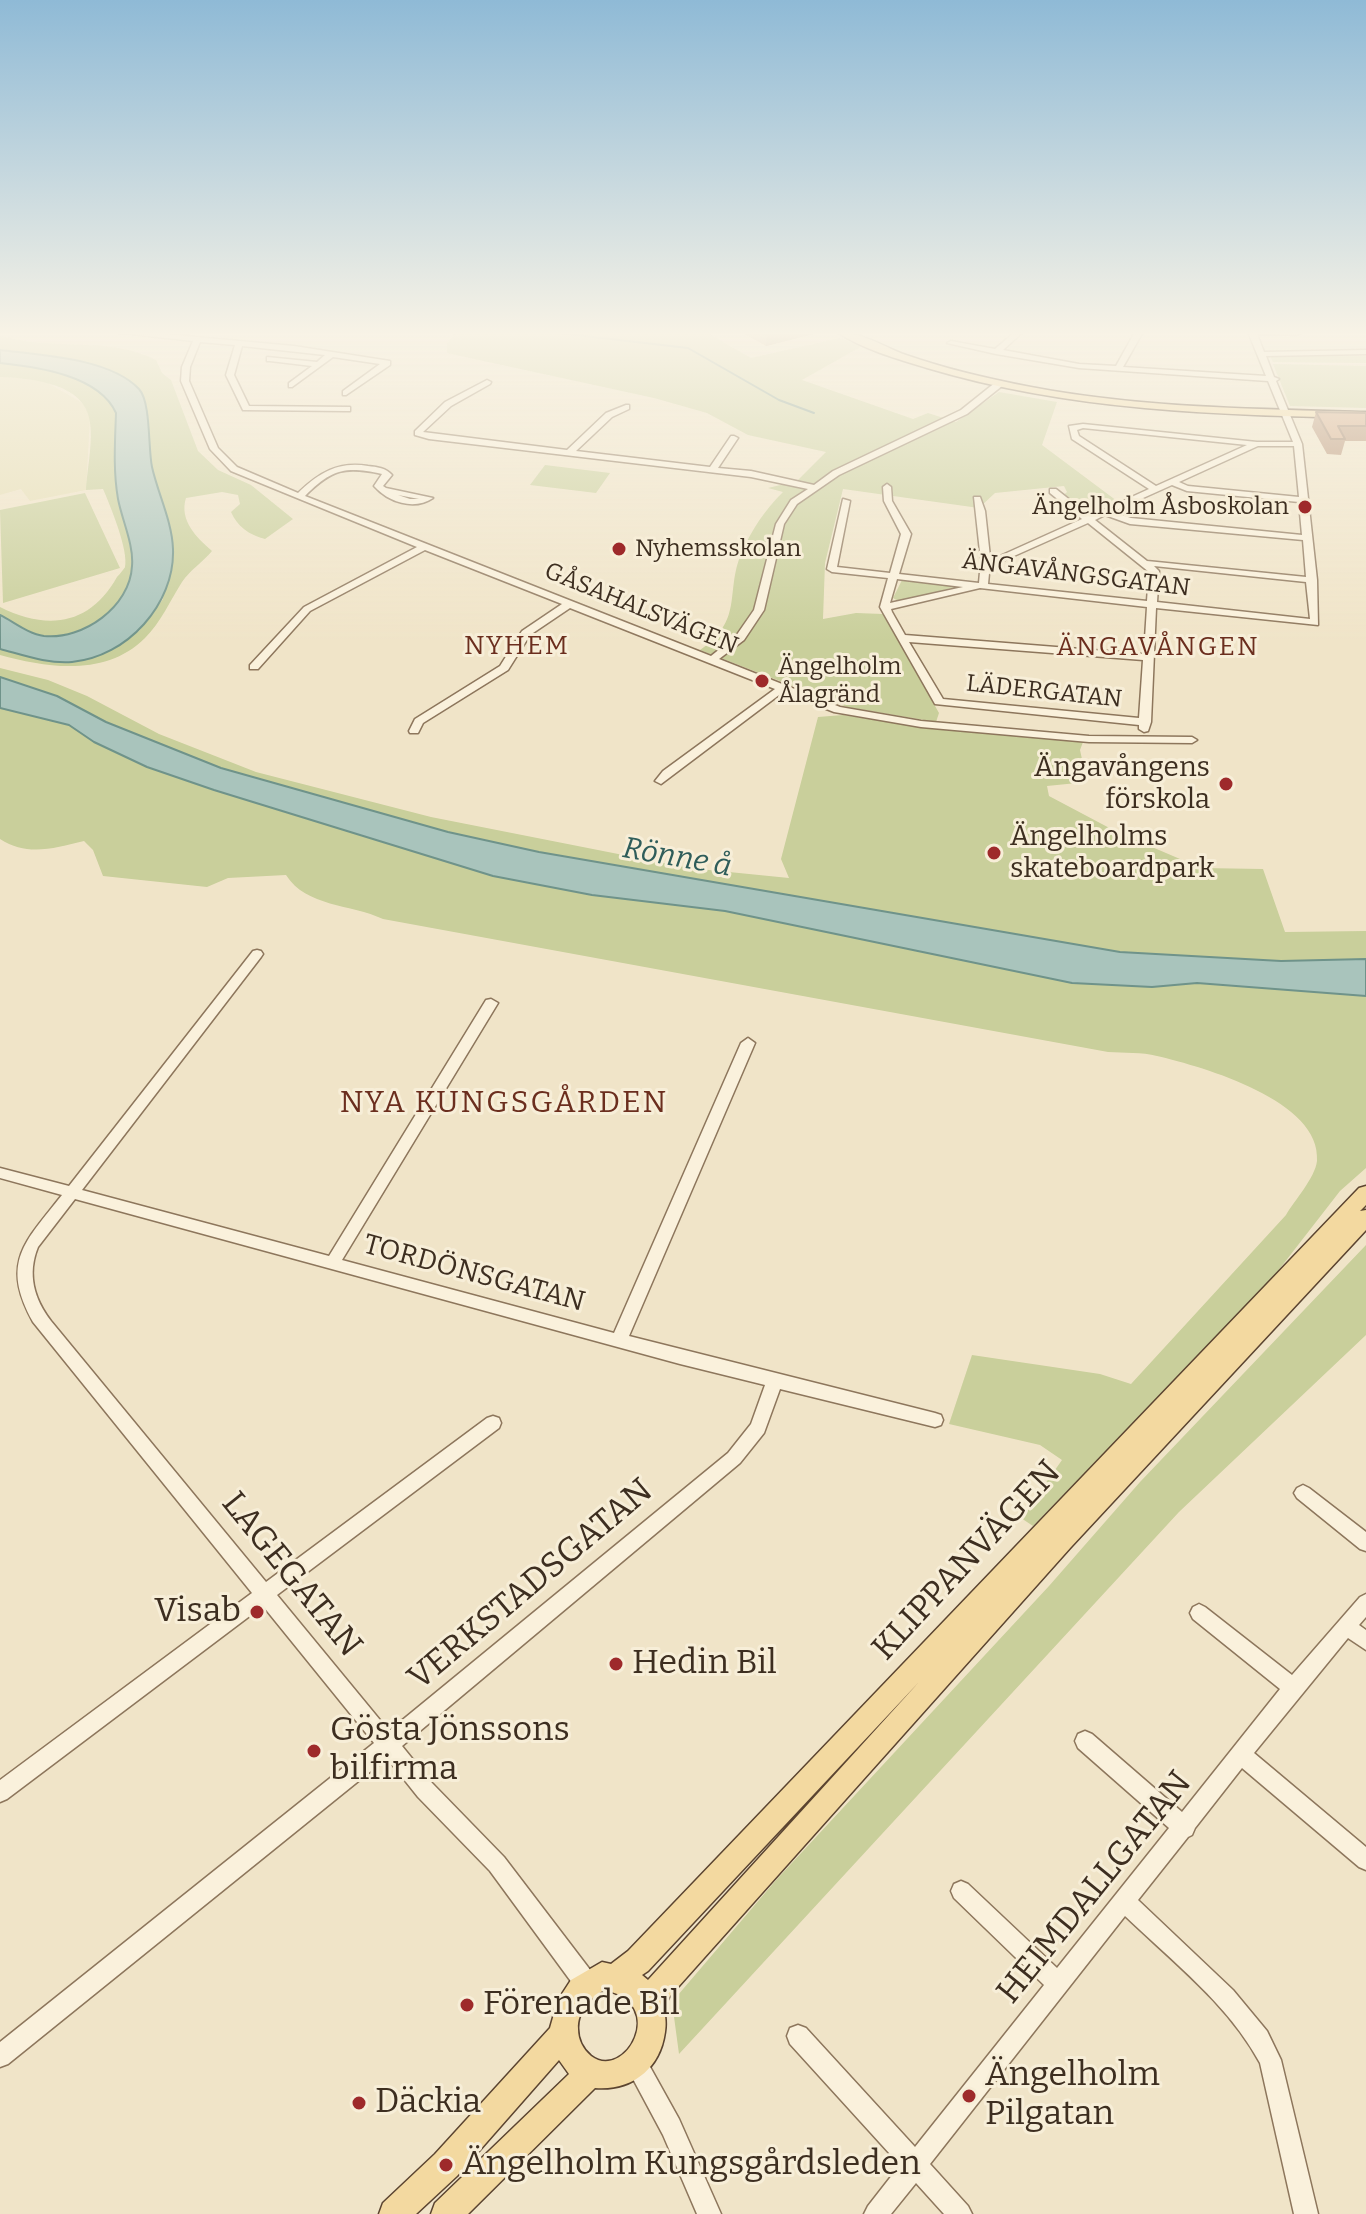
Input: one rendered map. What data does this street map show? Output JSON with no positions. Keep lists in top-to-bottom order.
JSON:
{
  "streets": {
    "main road": ["KLIPPANVÄGEN"],
    "street": [
      "ÄNGAVÅNGSGATAN",
      "GÅSAHALSVÄGEN",
      "LÄDERGATAN",
      "TORDÖNSGATAN",
      "LAGEGATAN",
      "VERKSTADSGATAN",
      "HEIMDALLGATAN"
    ]
  },
  "crossings": [
    ["TORDÖNSGATAN", "LAGEGATAN"],
    ["TORDÖNSGATAN", "VERKSTADSGATAN"],
    ["KLIPPANVÄGEN", "LAGEGATAN"],
    ["LAGEGATAN", "VERKSTADSGATAN"]
  ],
  "districts": ["NYHEM", "ÄNGAVÅNGEN", "NYA KUNGSGÅRDEN"],
  "water": ["Rönne å"],
  "places": [
    "Ängelholm Åsboskolan",
    "Nyhemsskolan",
    "Ängelholm Ålagränd",
    "Ängavångens förskola",
    "Ängelholms skateboardpark",
    "Visab",
    "Hedin Bil",
    "Gösta Jönssons bilfirma",
    "Förenade Bil",
    "Ängelholm Pilgatan",
    "Däckia",
    "Ängelholm Kungsgårdsleden"
  ]
}
